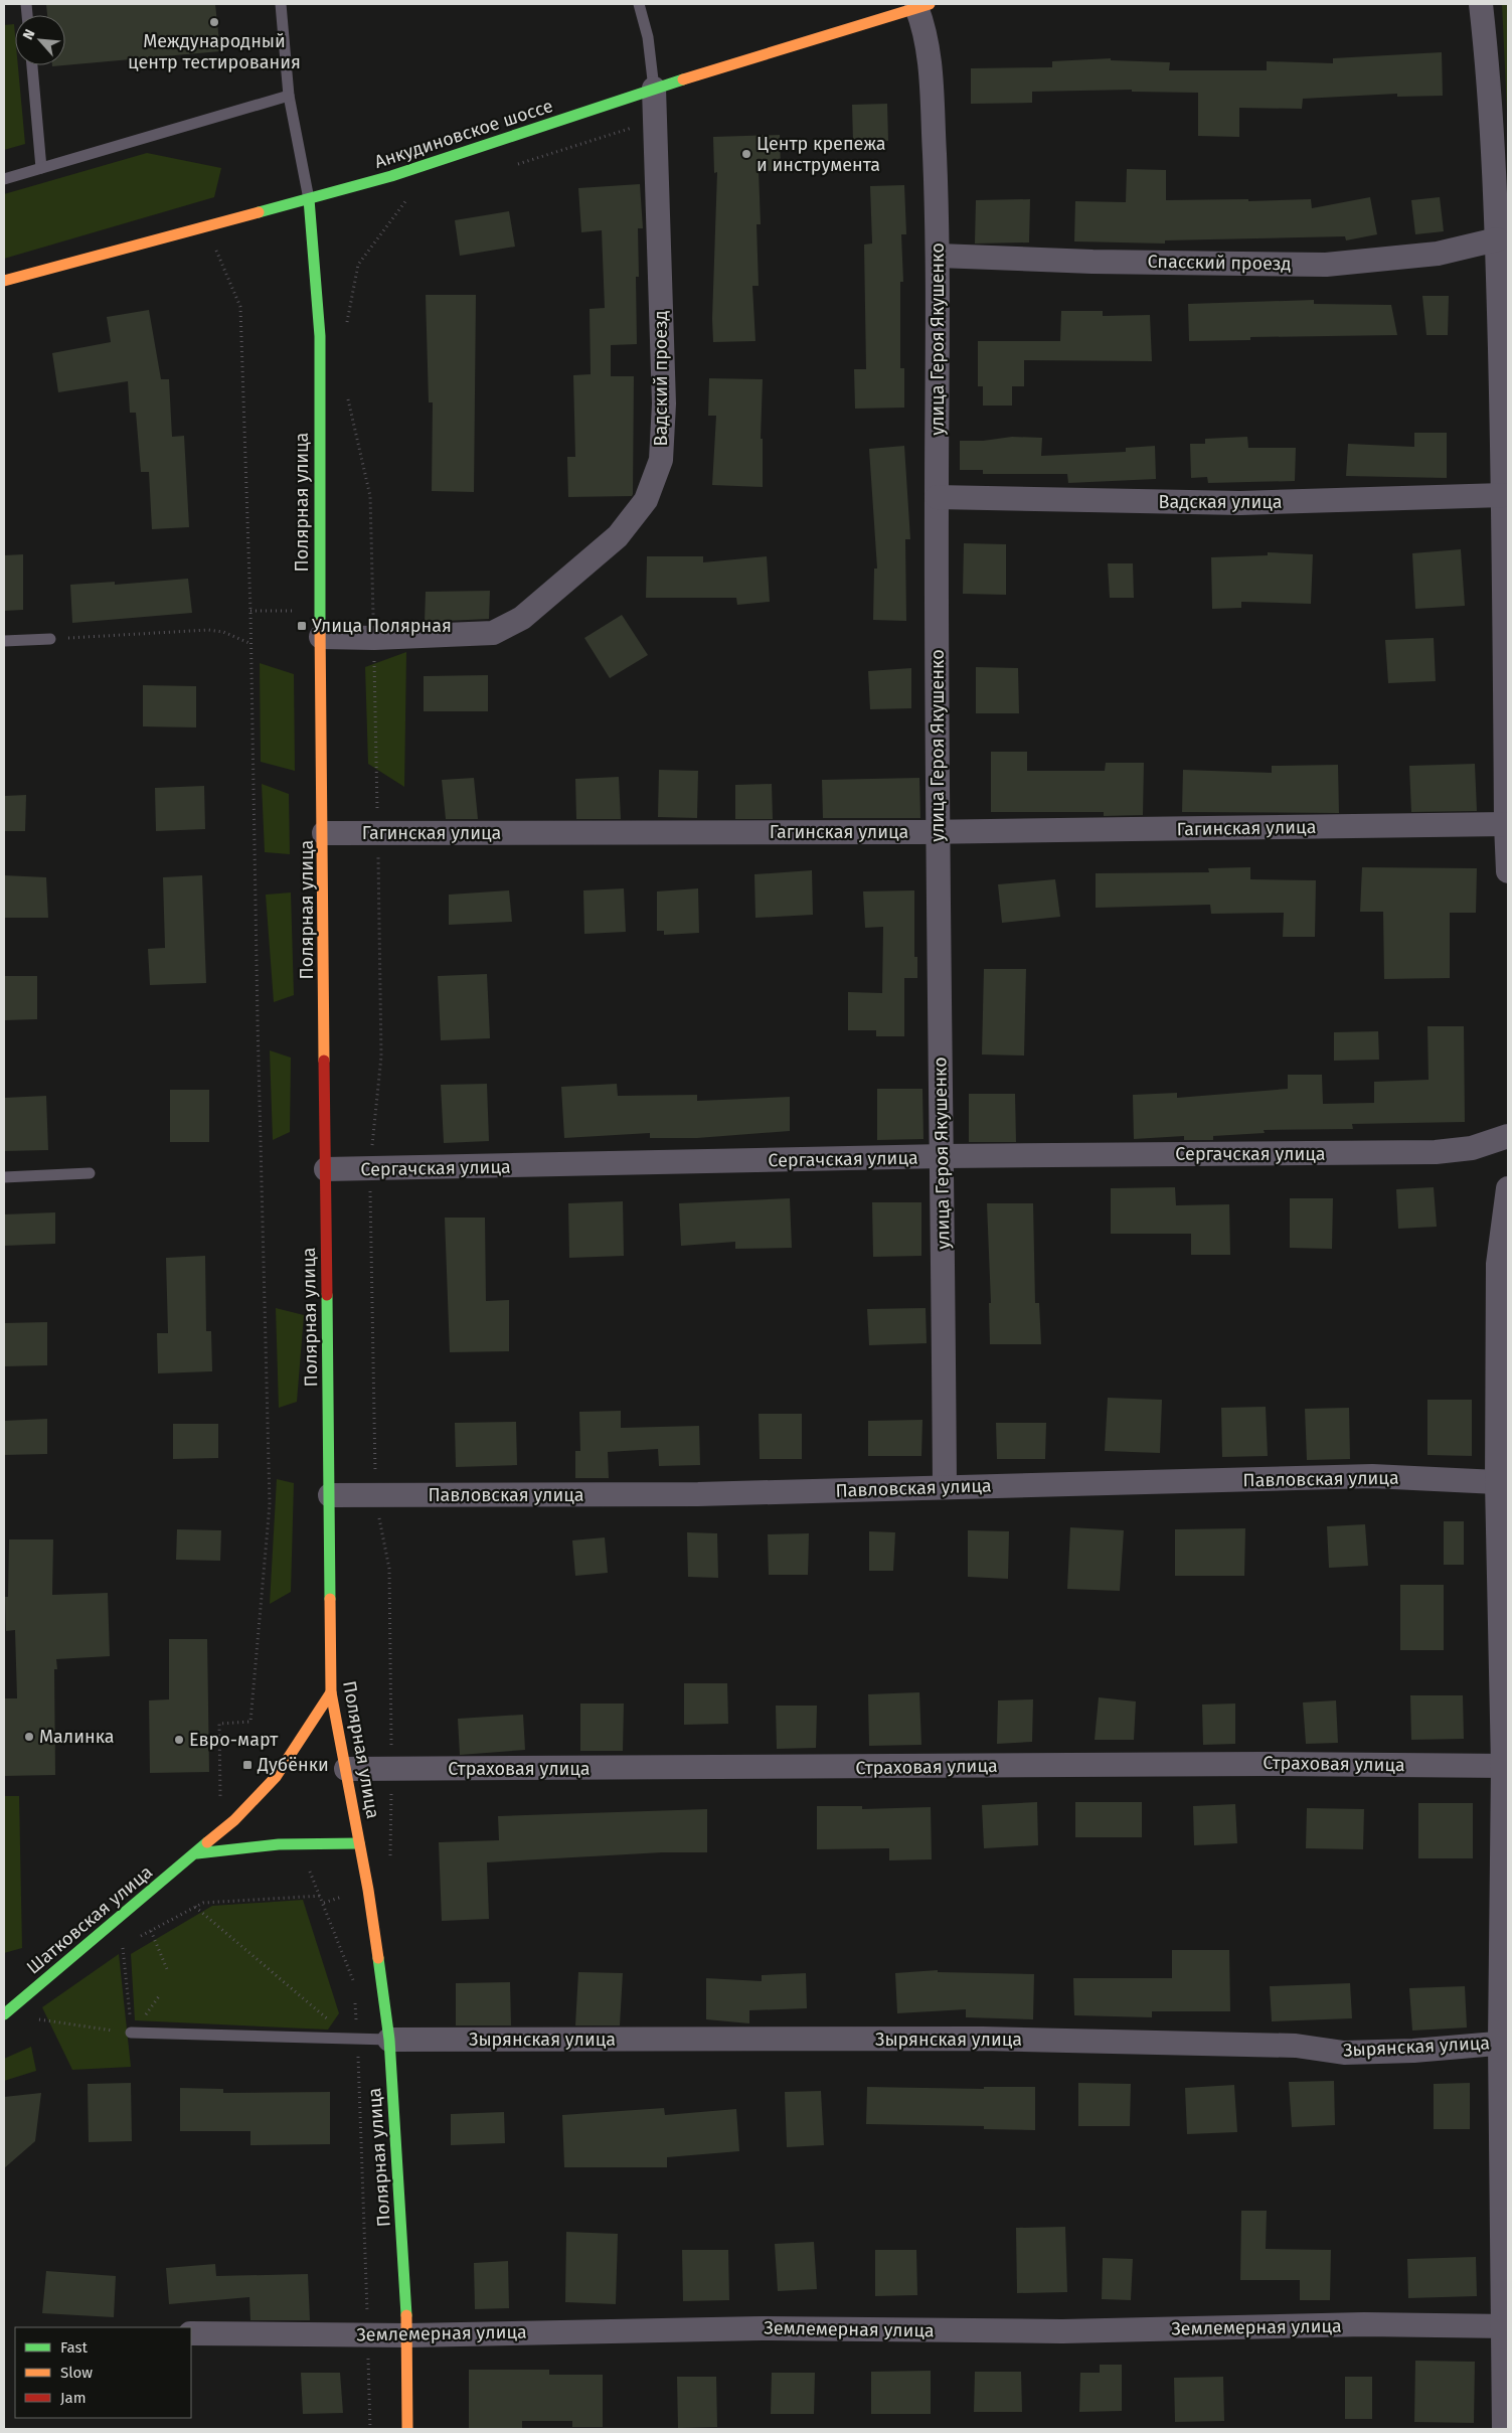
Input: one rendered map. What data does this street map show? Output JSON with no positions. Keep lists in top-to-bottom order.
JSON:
{
  "streets": {
    "main road": ["Анкудиновское шоссе", "Полярная улица", "Шатковская улица"],
    "street": [
      "Спасский проезд",
      "улица Героя Якушенко",
      "Вадский проезд",
      "Вадская улица",
      "Гагинская улица",
      "Сергачская улица",
      "Павловская улица",
      "Страховая улица",
      "Зырянская улица",
      "Землемерная улица"
    ]
  },
  "crossings": [
    ["Анкудиновское шоссе", "улица Героя Якушенко"],
    ["Анкудиновское шоссе", "Вадский проезд"],
    ["Анкудиновское шоссе", "Полярная улица"],
    ["Спасский проезд", "улица Героя Якушенко"],
    ["улица Героя Якушенко", "Вадская улица"],
    ["улица Героя Якушенко", "Гагинская улица"],
    ["улица Героя Якушенко", "Сергачская улица"],
    ["улица Героя Якушенко", "Павловская улица"],
    ["Вадский проезд", "Полярная улица"],
    ["Полярная улица", "Гагинская улица"],
    ["Полярная улица", "Сергачская улица"],
    ["Полярная улица", "Павловская улица"],
    ["Полярная улица", "Страховая улица"],
    ["Полярная улица", "Шатковская улица"],
    ["Полярная улица", "Зырянская улица"],
    ["Полярная улица", "Землемерная улица"]
  ],
  "places": {
    "other": [
      "Международный центр тестирования",
      "Центр крепежа и инструмента",
      "Малинка",
      "Евро-март"
    ],
    "transit": ["Улица Полярная", "Дубёнки"]
  },
  "legend": ["Fast", "Slow", "Jam"],
  "north": "top left"
}
